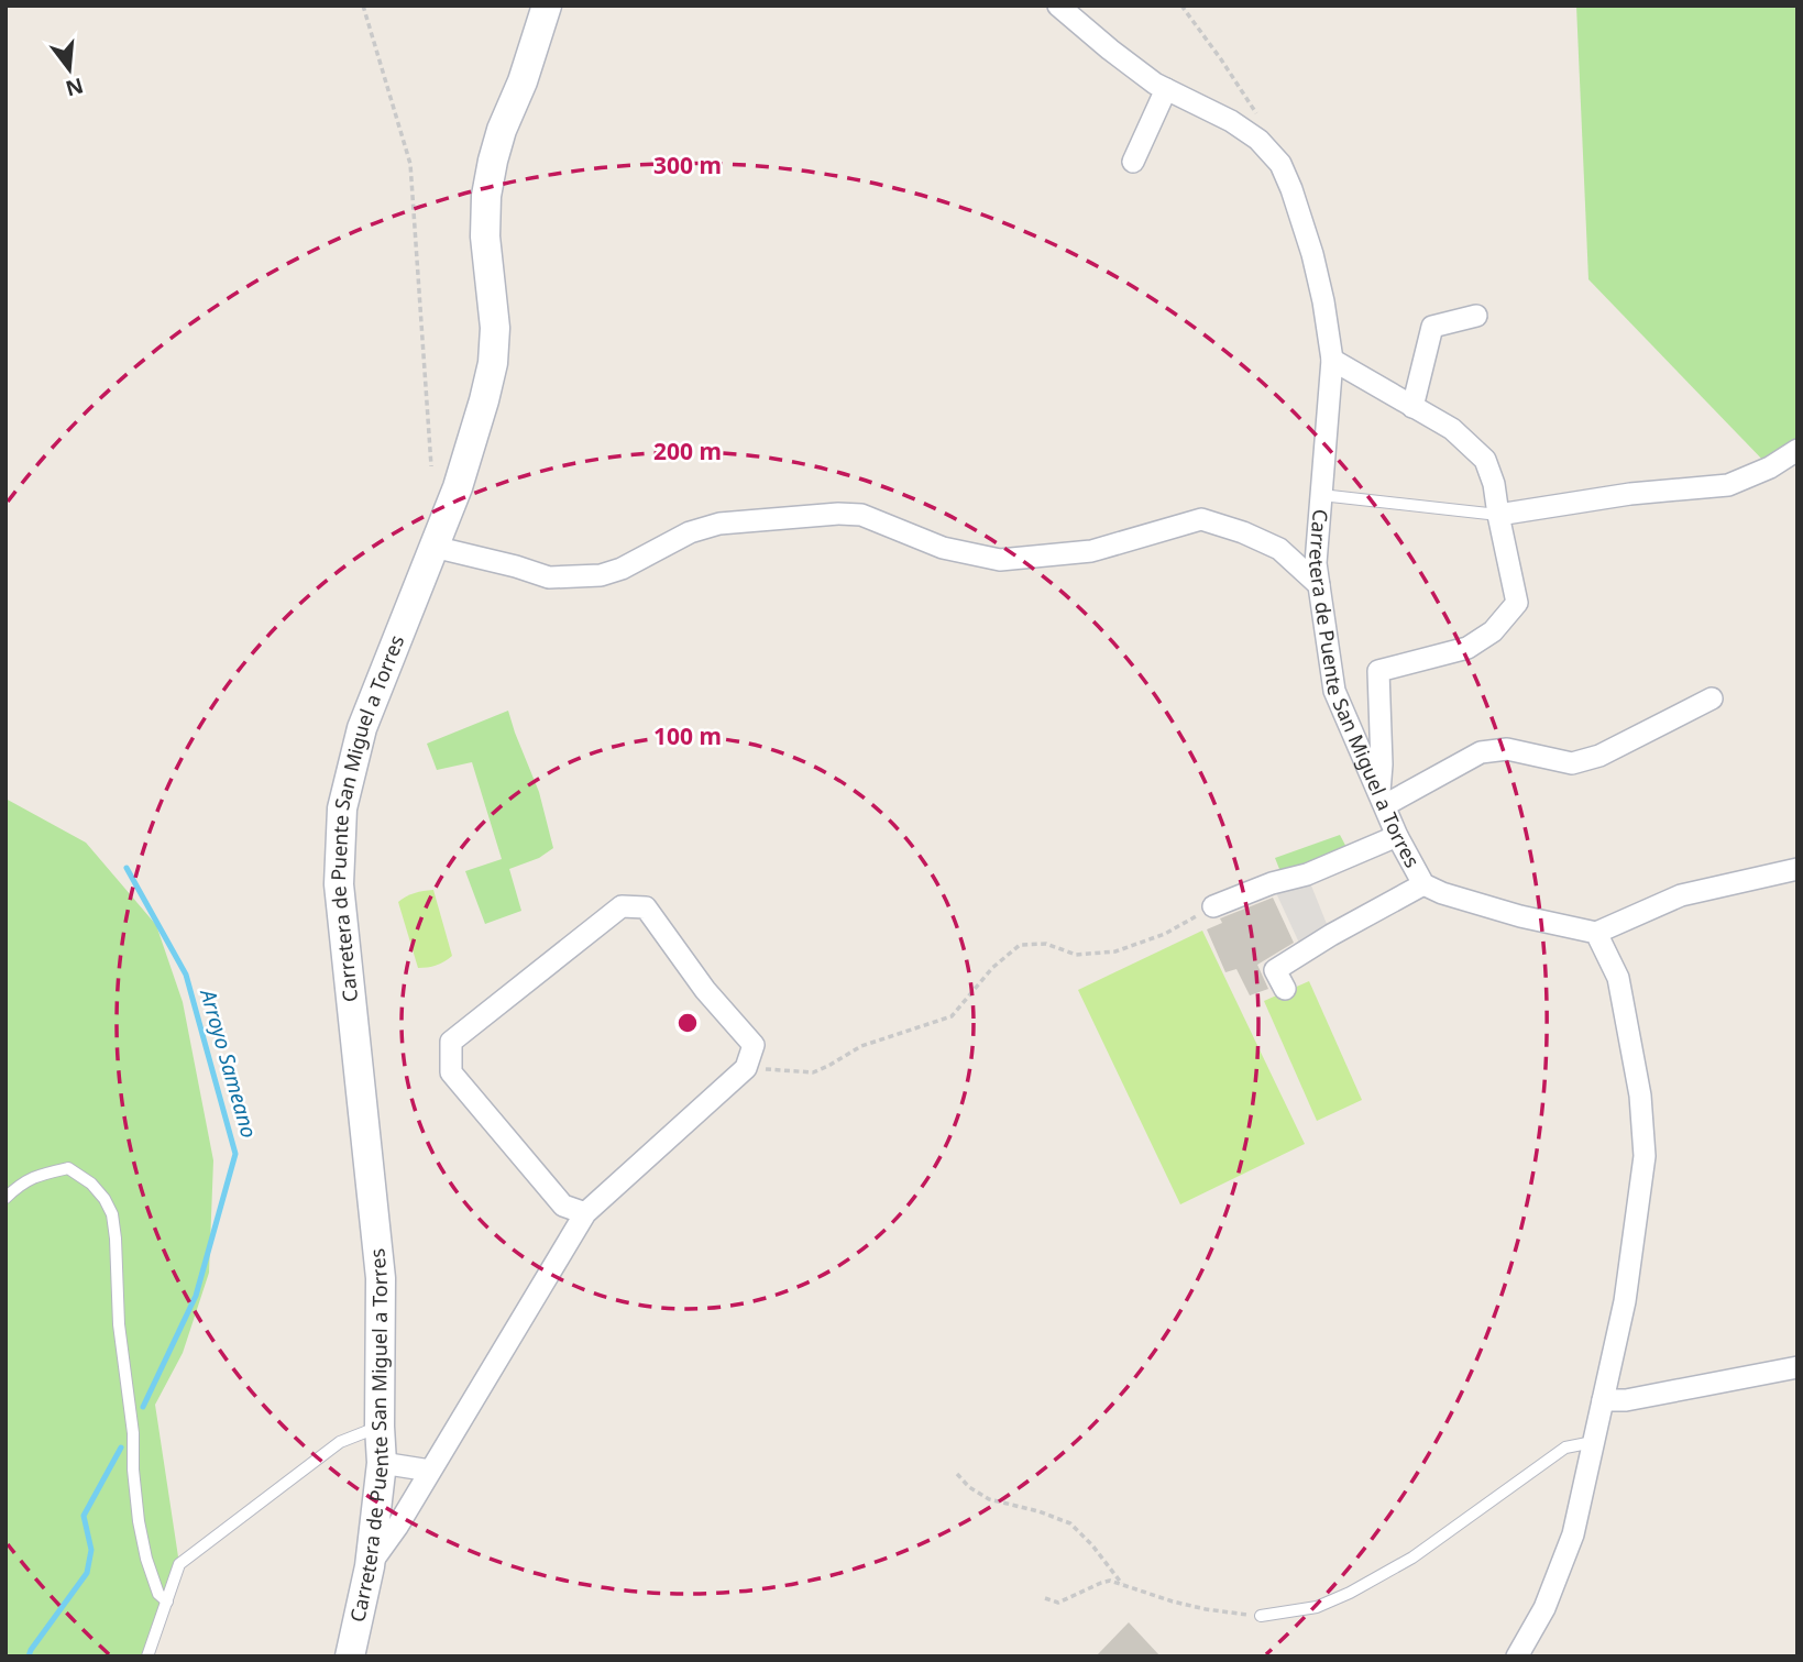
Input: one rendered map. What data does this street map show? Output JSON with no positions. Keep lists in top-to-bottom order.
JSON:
{
  "streets": {
    "street": ["Carretera de Puente San Miguel a Torres"]
  },
  "water": ["Arroyo Sameano"],
  "north": "bottom",
  "rings": ["300 m", "200 m", "100 m"]
}
